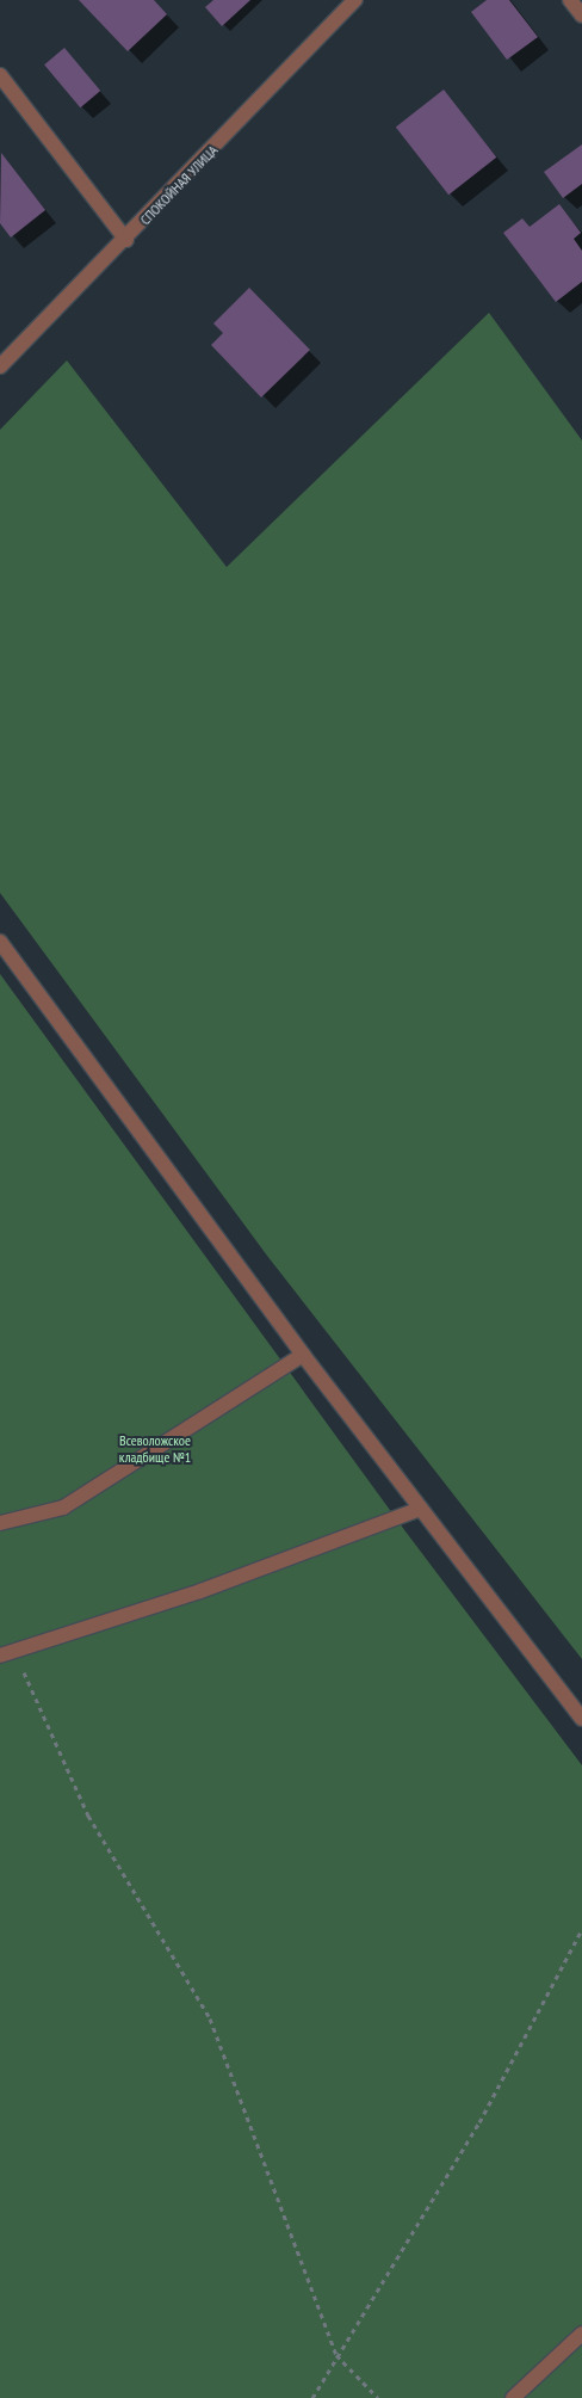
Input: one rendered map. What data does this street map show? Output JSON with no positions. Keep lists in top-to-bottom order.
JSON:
{
  "streets": {
    "street": ["СПОКОЙНАЯ УЛИЦА"]
  },
  "parks": ["Всеволожское кладбище №1"]
}
